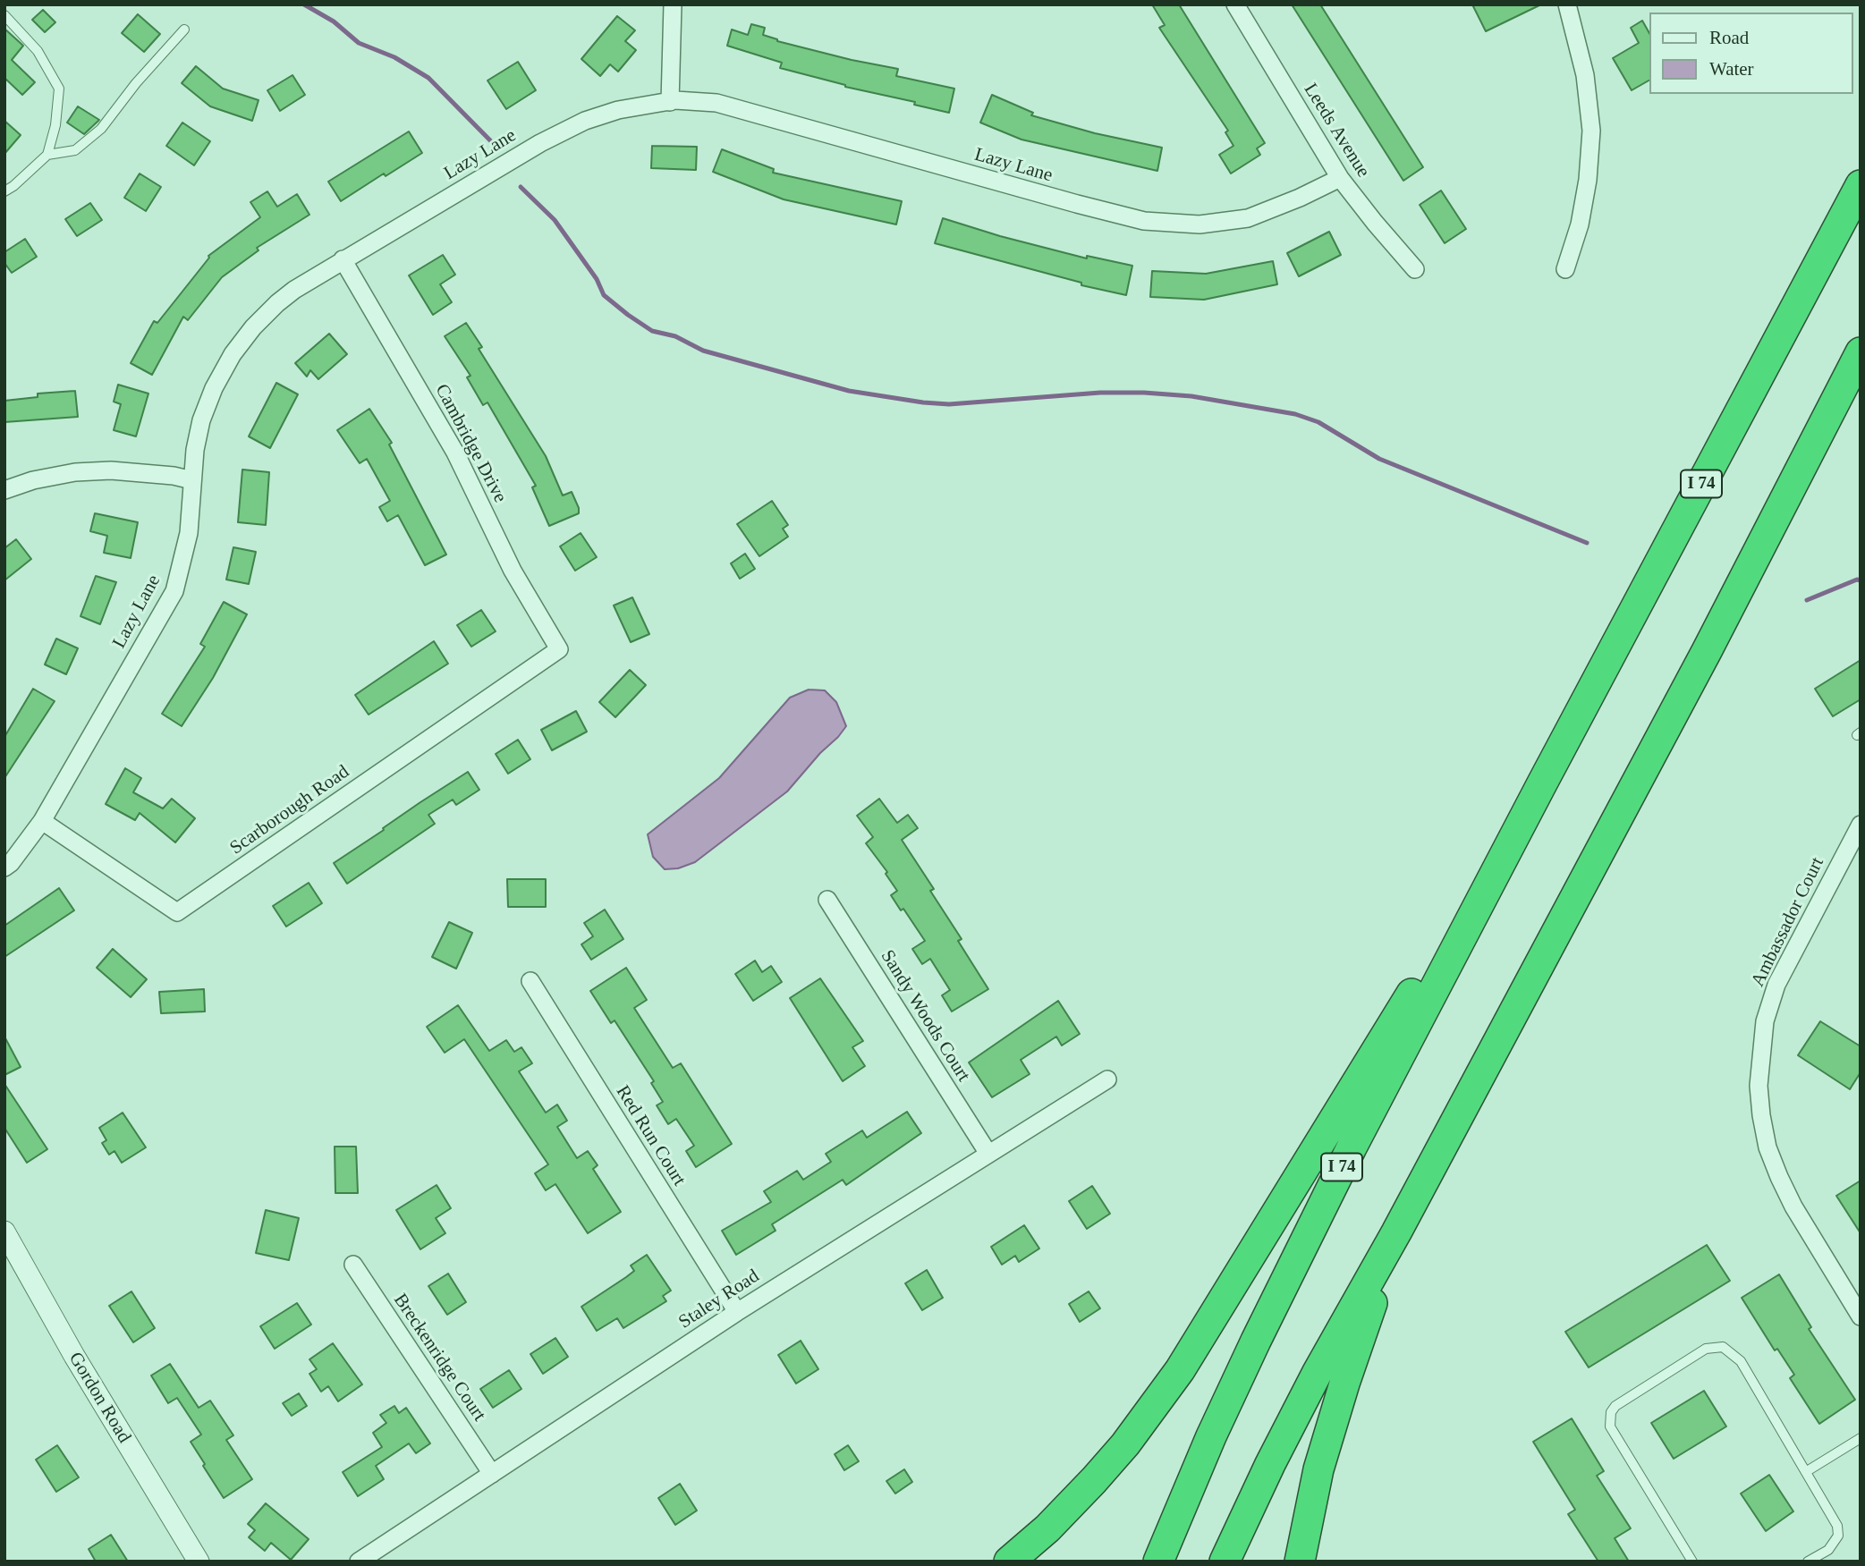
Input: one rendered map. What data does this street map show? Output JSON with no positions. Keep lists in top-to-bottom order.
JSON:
{
  "streets": {
    "highway": ["I 74"],
    "street": [
      "Leeds Avenue",
      "Lazy Lane",
      "Cambridge Drive",
      "Scarborough Road",
      "Ambassador Court",
      "Sandy Woods Court",
      "Red Run Court",
      "Staley Road",
      "Breckenridge Court",
      "Gordon Road"
    ]
  },
  "crossings": [
    ["Leeds Avenue", "Lazy Lane"],
    ["Lazy Lane", "Cambridge Drive"],
    ["Lazy Lane", "Scarborough Road"],
    ["Cambridge Drive", "Scarborough Road"],
    ["Sandy Woods Court", "Staley Road"],
    ["Red Run Court", "Staley Road"],
    ["Staley Road", "Breckenridge Court"]
  ],
  "legend": ["Road", "Water"]
}
